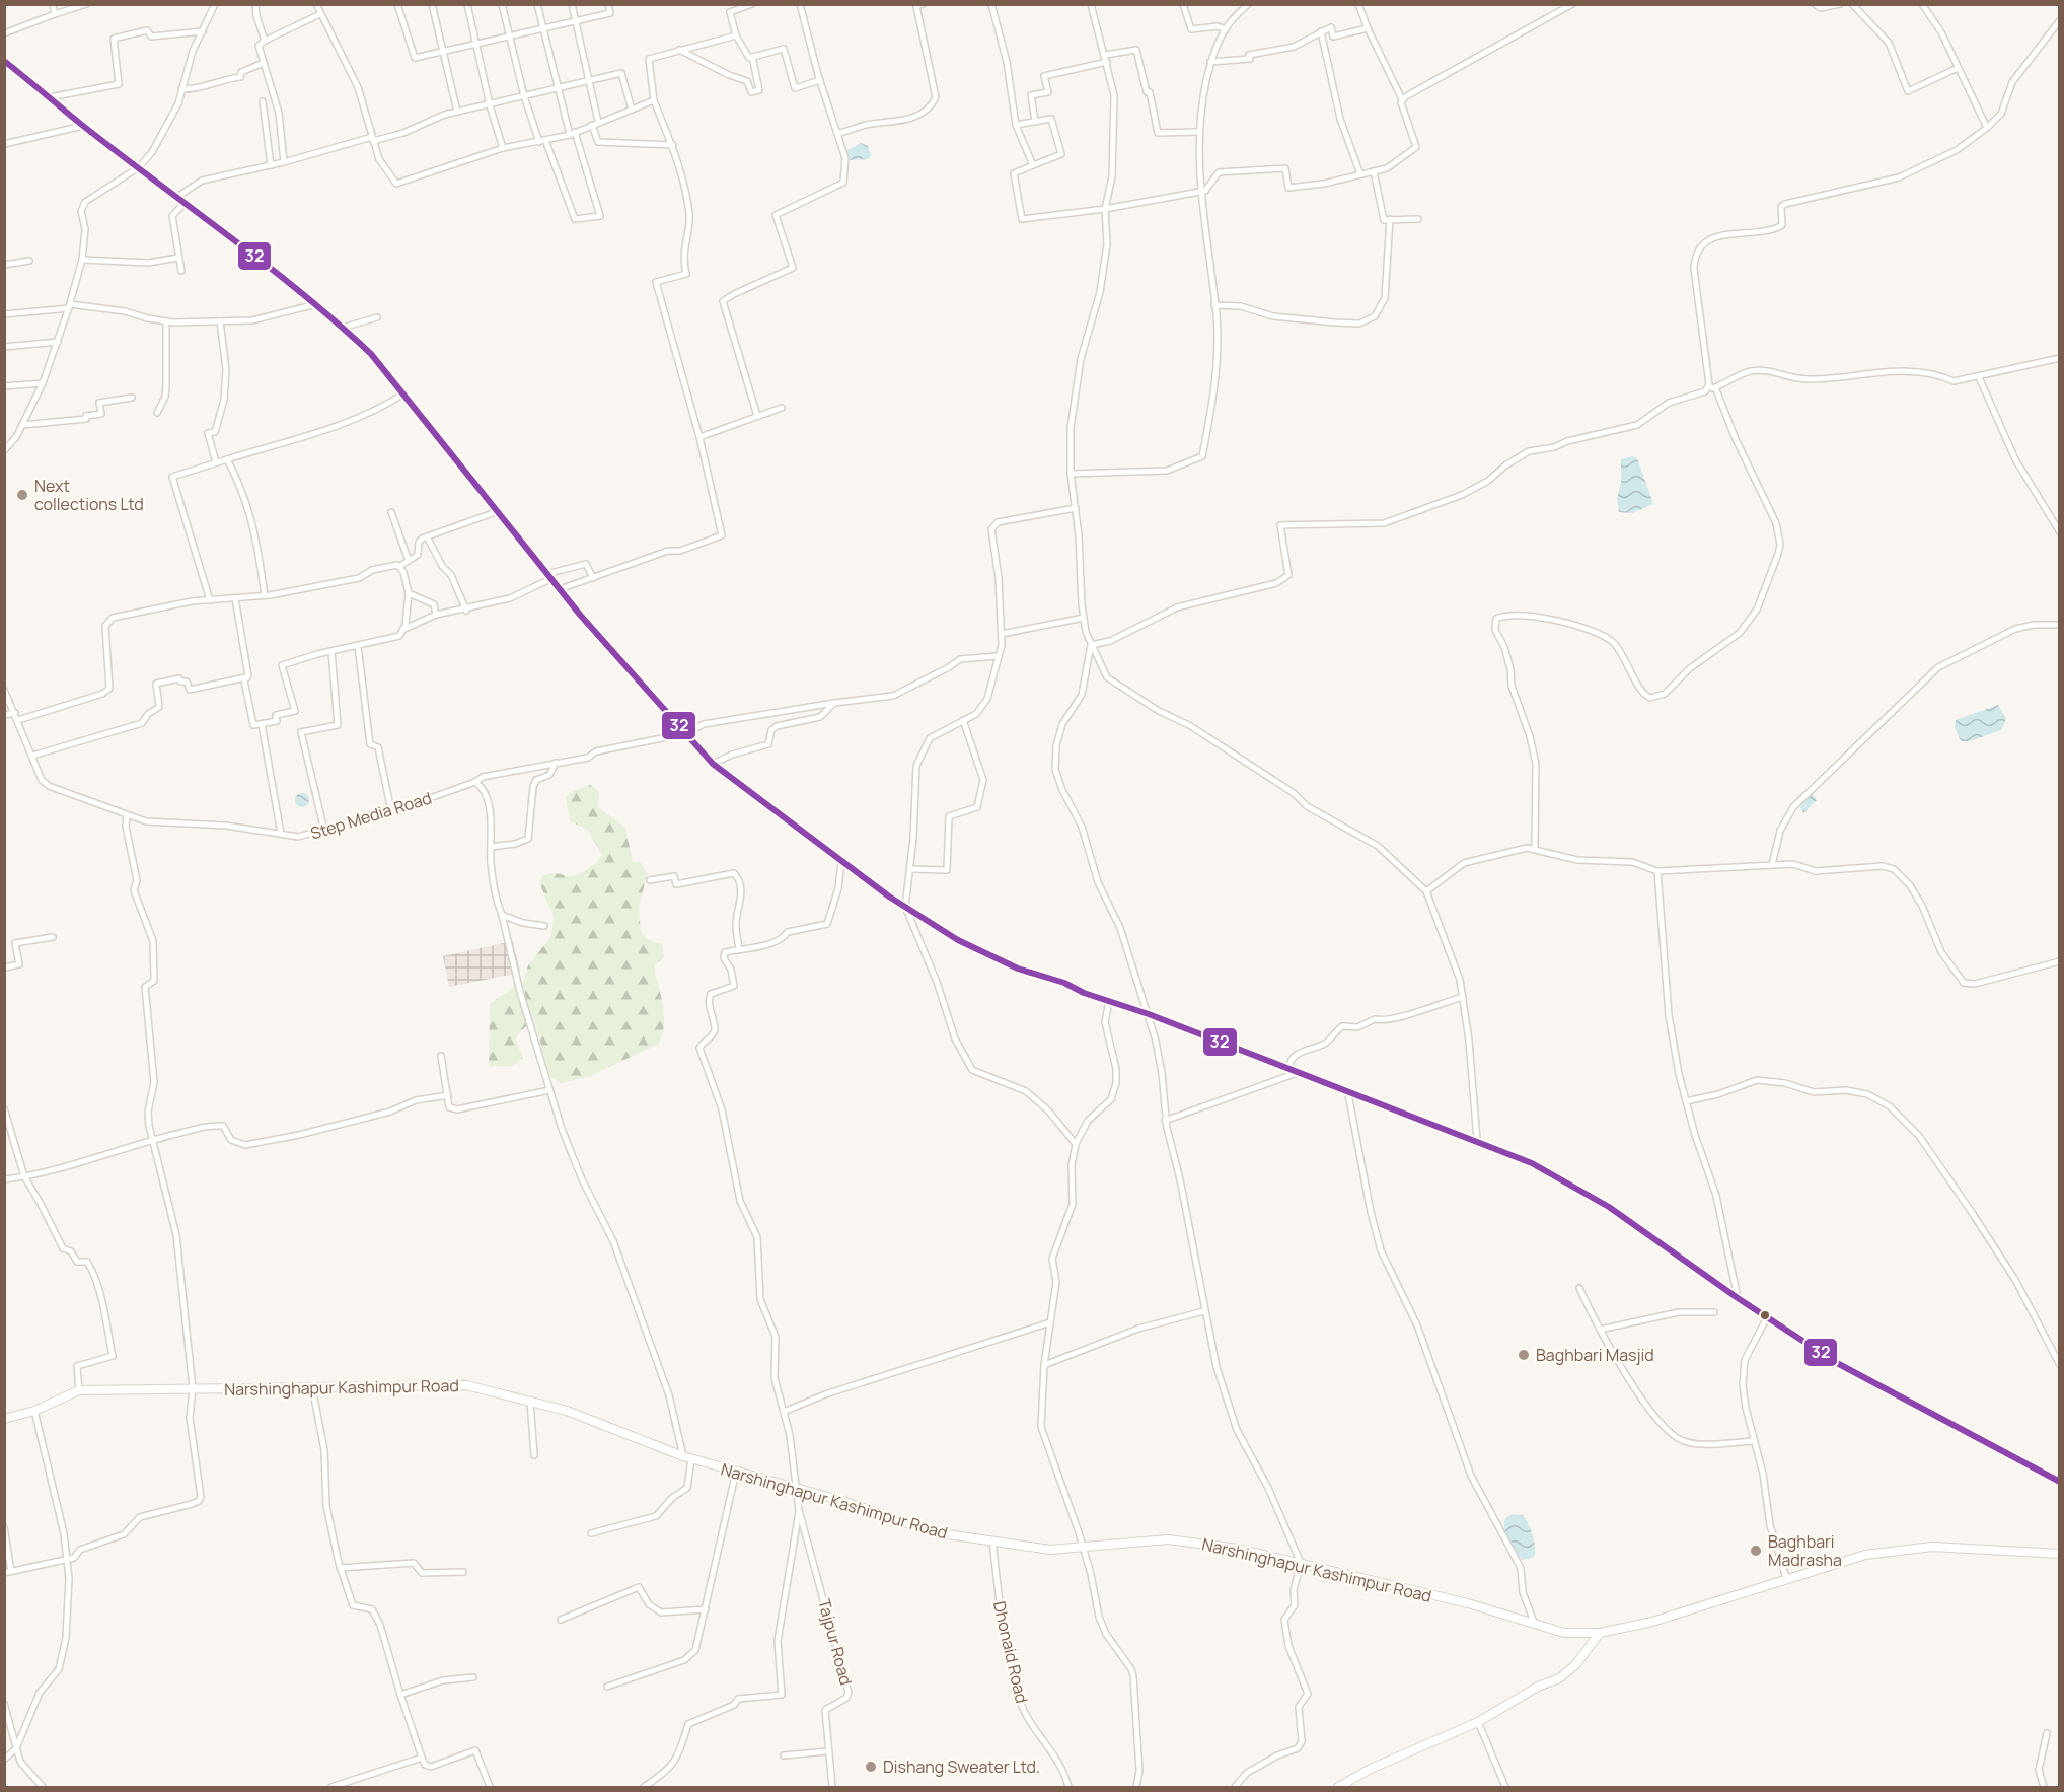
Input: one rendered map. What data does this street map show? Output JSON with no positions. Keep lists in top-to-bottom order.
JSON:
{
  "streets": {
    "street": [
      "Step Media Road",
      "Narshinghapur Kashimpur Road",
      "Tajpur Road",
      "Dhonaid Road"
    ]
  },
  "crossings": [
    ["Narshinghapur Kashimpur Road", "Tajpur Road"],
    ["Narshinghapur Kashimpur Road", "Dhonaid Road"]
  ],
  "places": [
    "Next collections Ltd",
    "Baghbari Masjid",
    "Baghbari Madrasha",
    "Dishang Sweater Ltd."
  ],
  "lines": ["transit line 32"]
}
